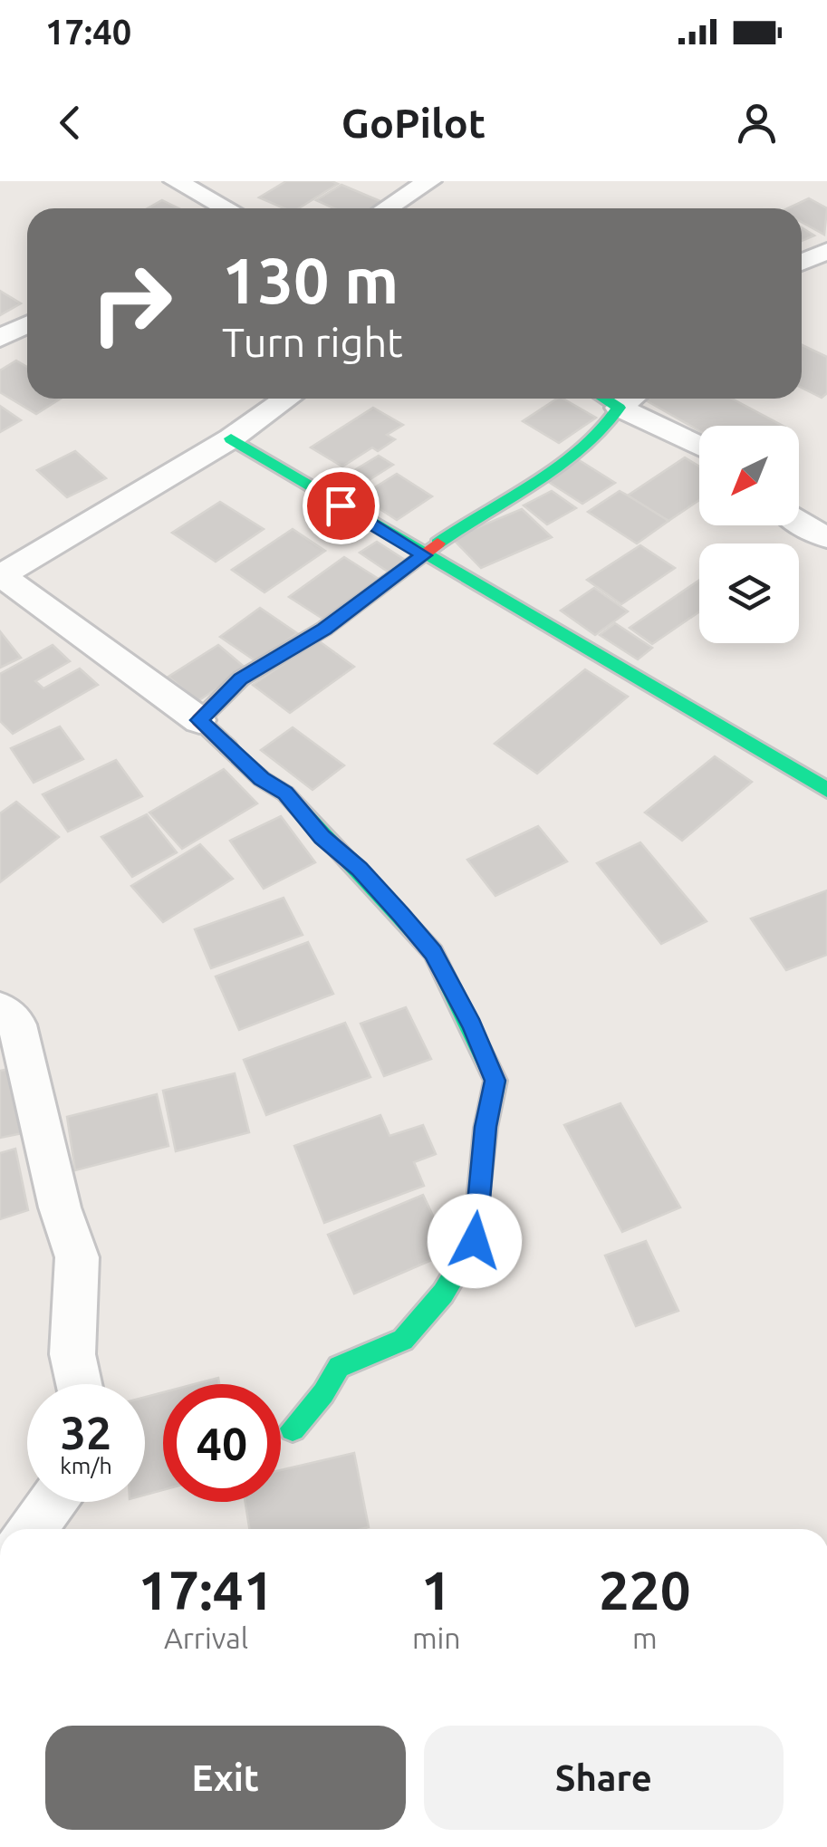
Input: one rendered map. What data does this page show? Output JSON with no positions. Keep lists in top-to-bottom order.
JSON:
{
  "north": "bottom left",
  "page": {
    "status": "17:40",
    "header": "GoPilot",
    "turn": ["130 m", "Turn right"],
    "speed": "32 km/h",
    "limit": "40",
    "eta": [
      "17:41",
      "Arrival",
      "1",
      "min",
      "220",
      "m"
    ],
    "buttons": ["Exit", "Share"]
  }
}
